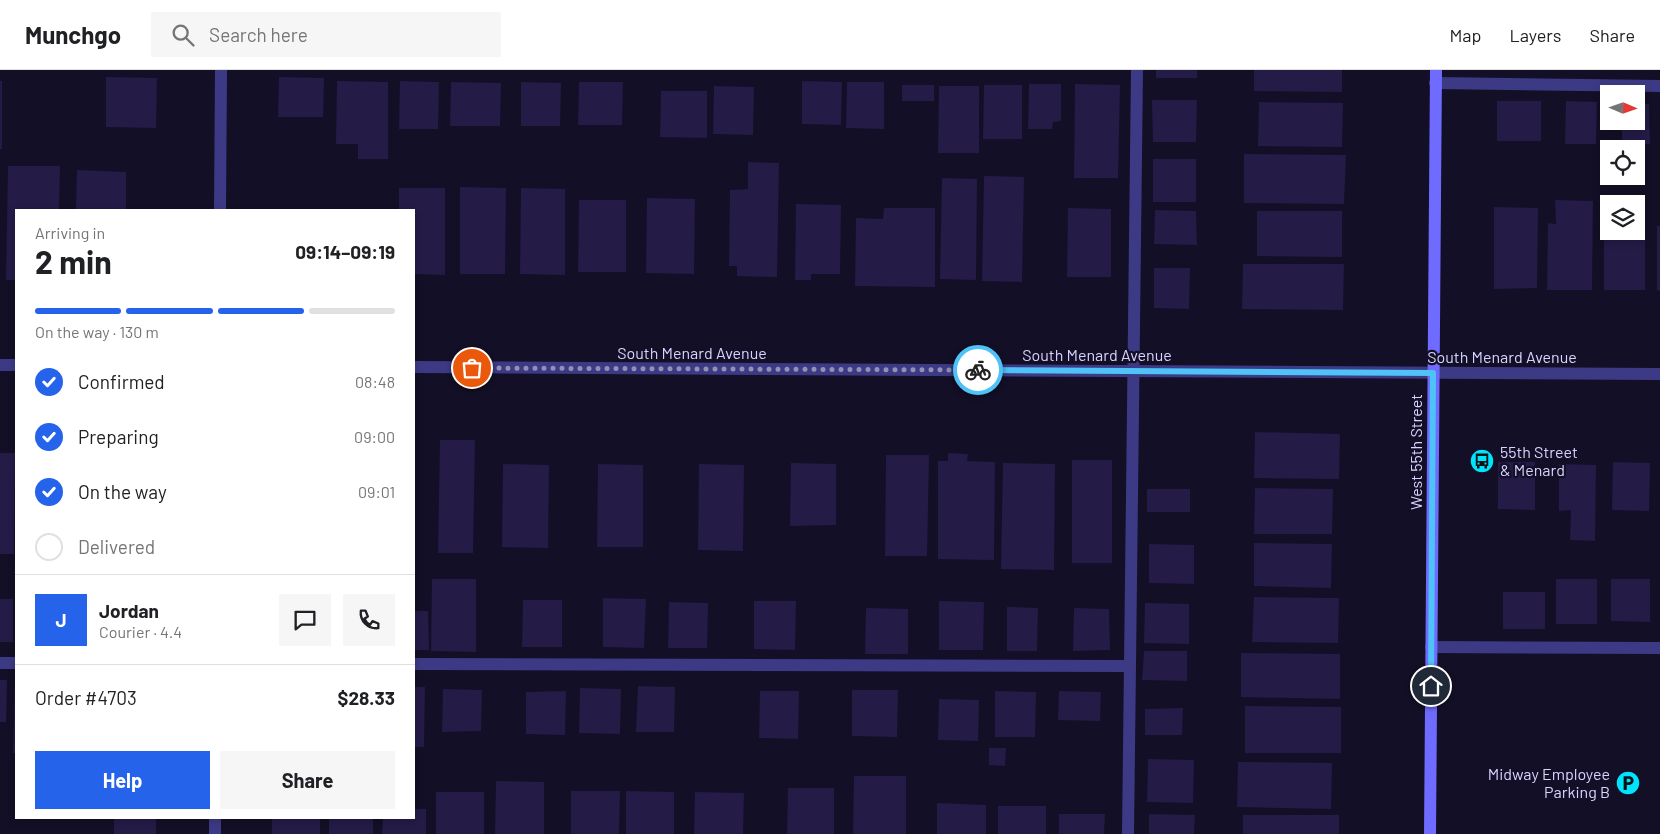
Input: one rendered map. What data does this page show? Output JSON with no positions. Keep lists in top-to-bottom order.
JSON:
{
  "streets": {
    "main road": ["West 55th Street"],
    "street": ["South Menard Avenue"]
  },
  "crossings": [
    ["South Menard Avenue", "West 55th Street"]
  ],
  "places": {
    "bus stop": ["55th Street & Menard"],
    "parking": ["Midway Employee Parking B"]
  },
  "north": "right",
  "page": {
    "header": "Munchgo",
    "search": "Search here",
    "nav": ["Map", "Layers", "Share"],
    "heading": ["2 min", "Arriving in", "09:14–09:19"],
    "panel": [
      "Jordan",
      "Courier · 4.4",
      "Order #4703",
      "$28.33"
    ],
    "bar": "On the way · 130 m",
    "list": [
      ["Confirmed", "08:48"],
      ["Preparing", "09:00"],
      ["On the way", "09:01"],
      "Delivered"
    ],
    "round": "J",
    "buttons": ["Help", "Share"]
  }
}
